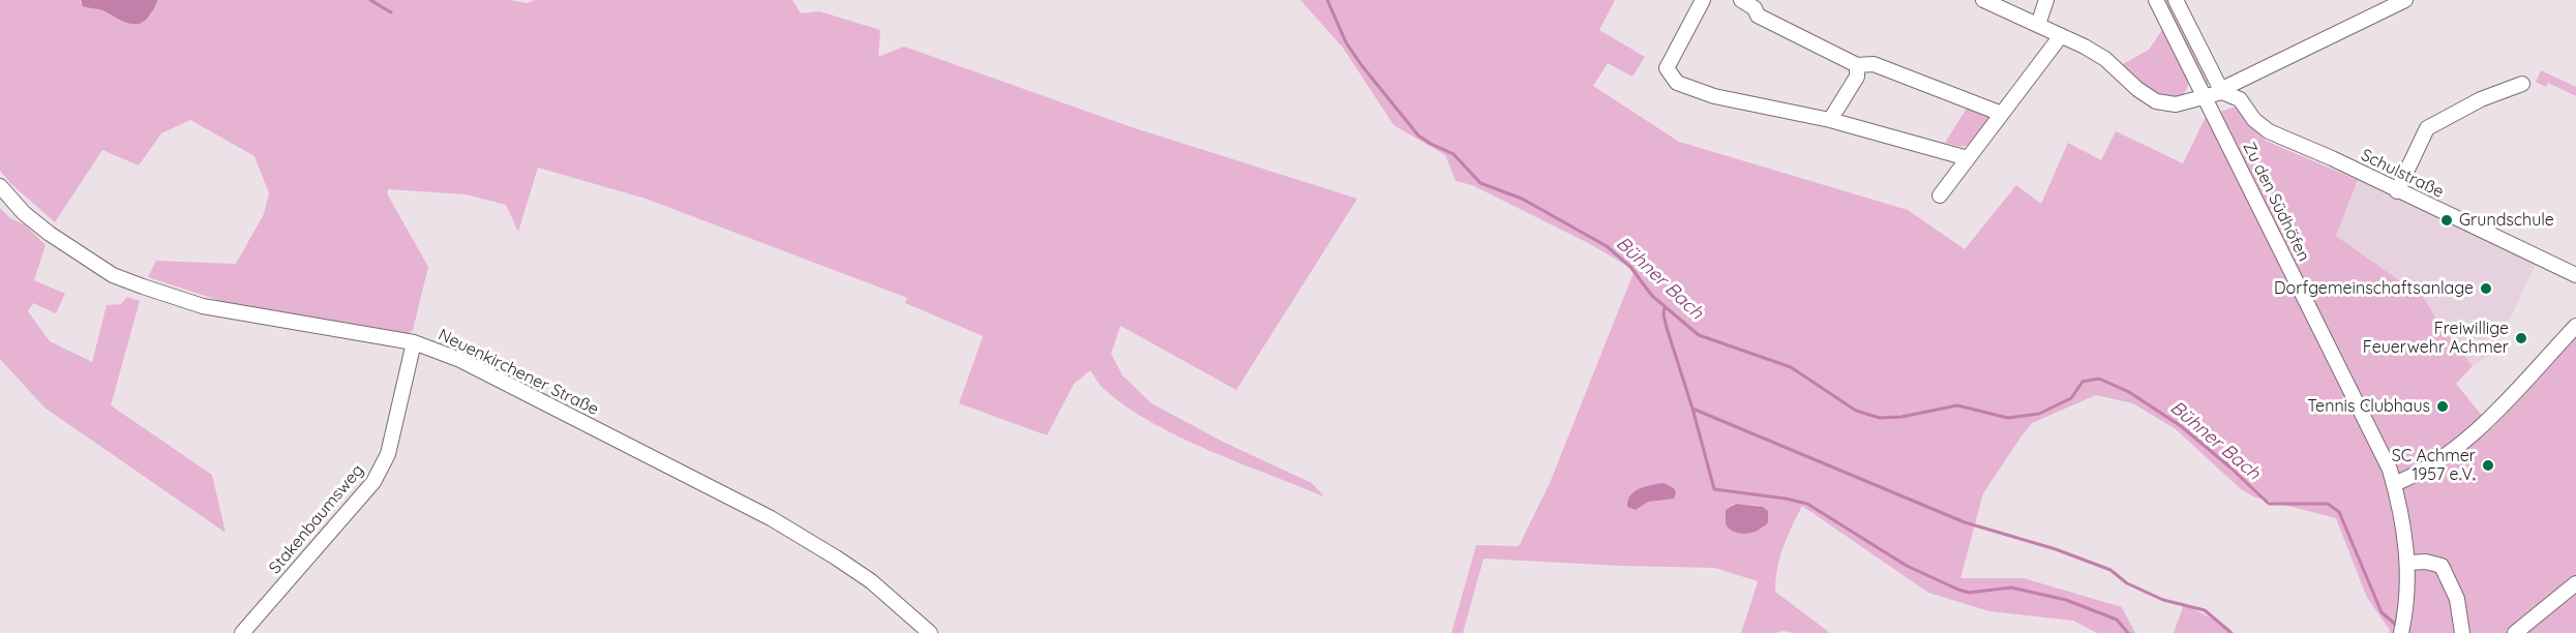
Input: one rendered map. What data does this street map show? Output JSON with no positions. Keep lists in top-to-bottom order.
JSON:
{
  "streets": {
    "street": [
      "Schulstraße",
      "Zu den Südhöfen",
      "Neuenkirchener Straße",
      "Stakenbaumsweg"
    ]
  },
  "crossings": [
    ["Neuenkirchener Straße", "Stakenbaumsweg"]
  ],
  "water": ["Bühner Bach"],
  "places": [
    "Grundschule",
    "Dorfgemeinschaftsanlage",
    "Freiwillige Feuerwehr Achmer",
    "Tennis Clubhaus",
    "SC Achmer 1957 e.V."
  ]
}
